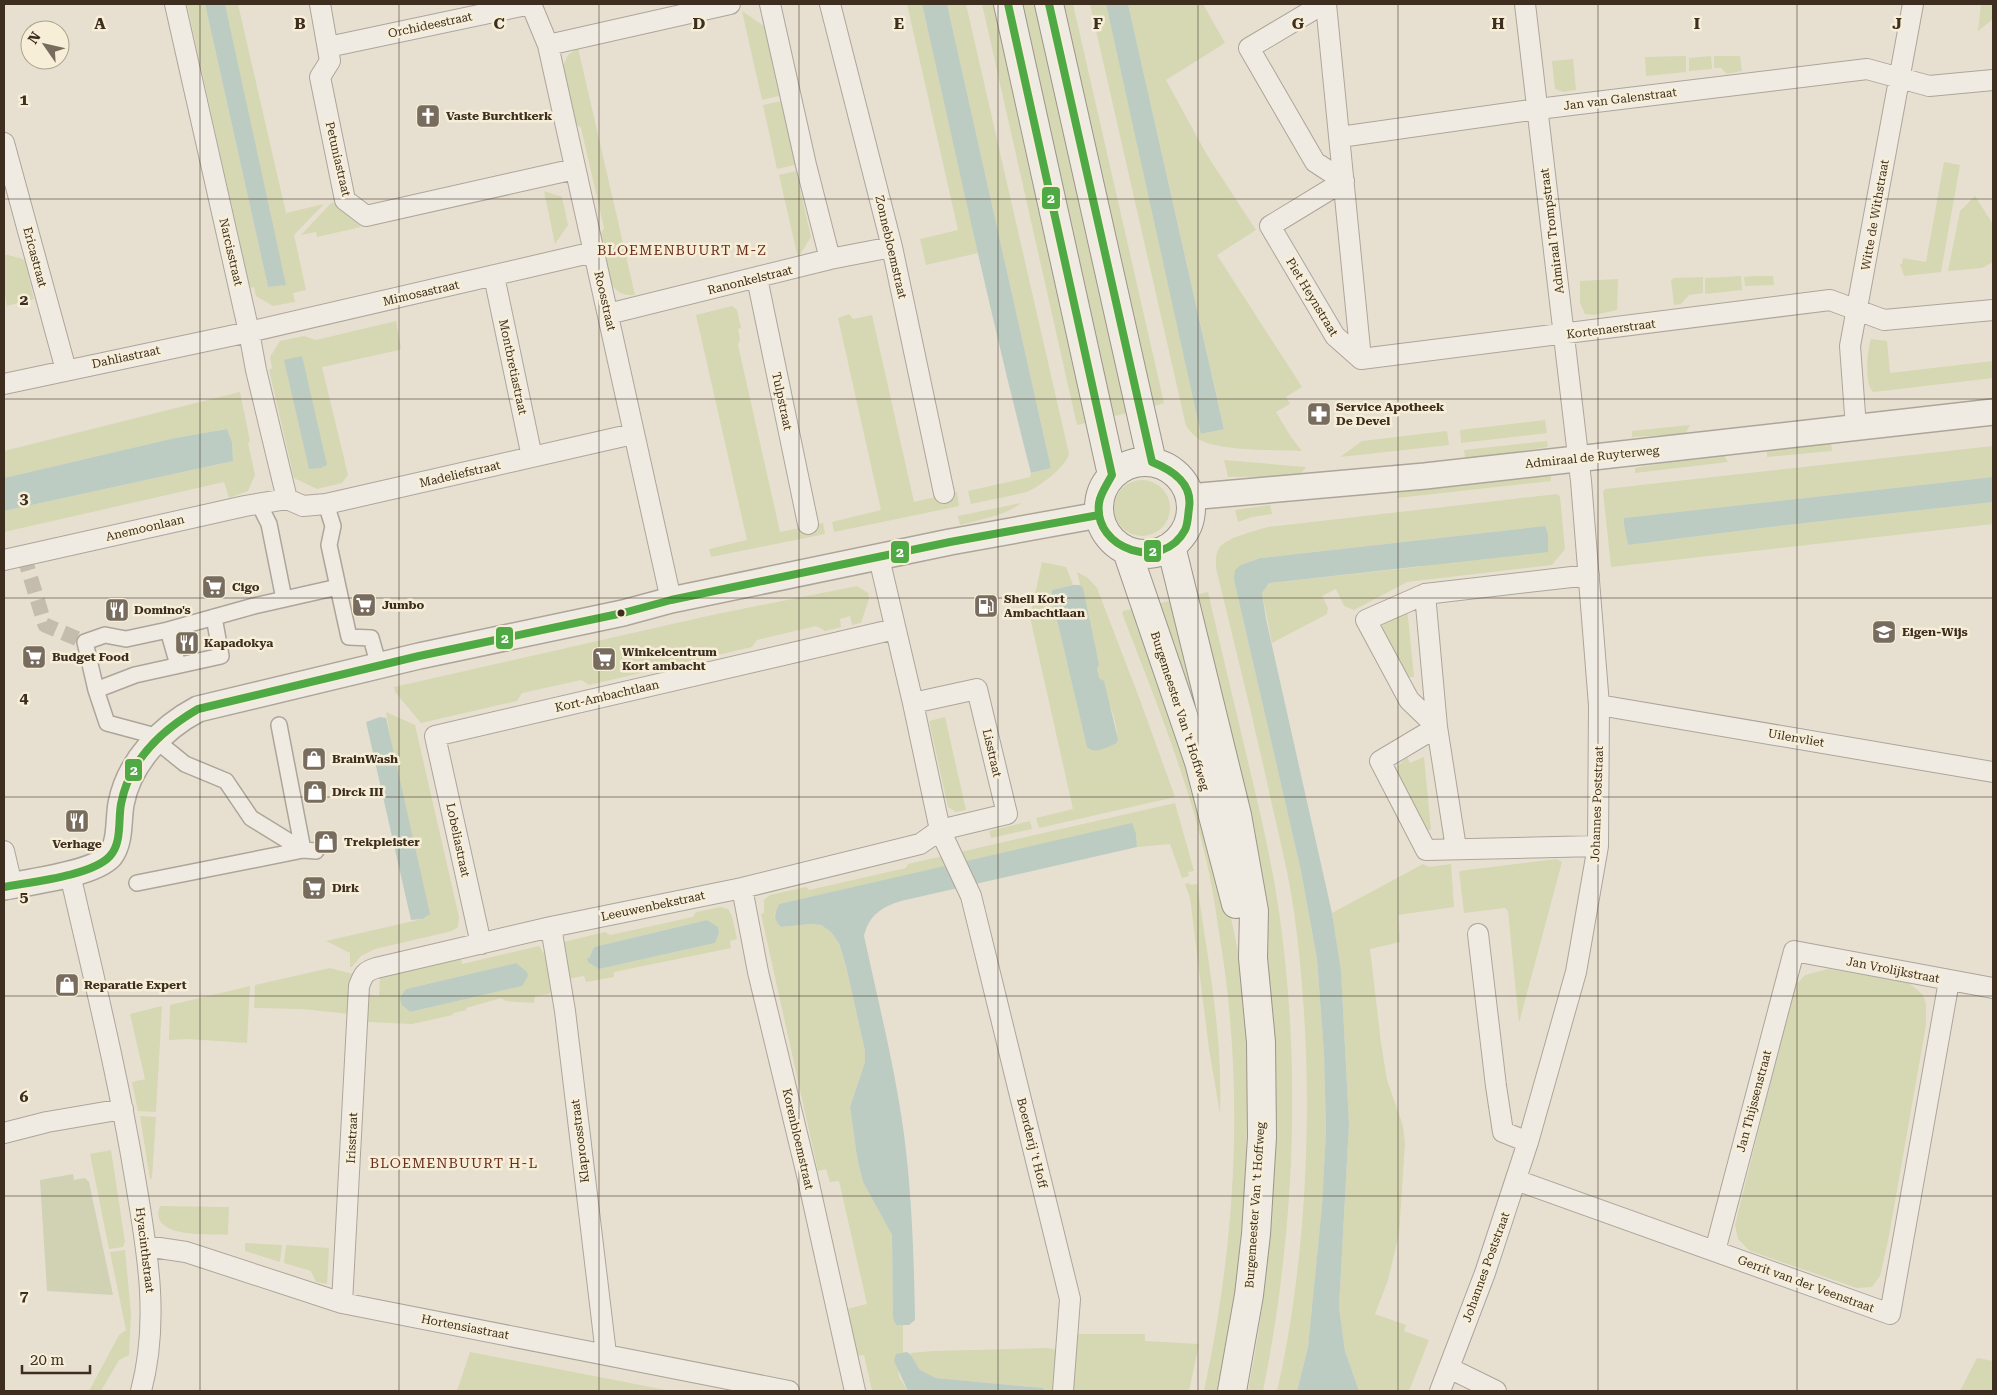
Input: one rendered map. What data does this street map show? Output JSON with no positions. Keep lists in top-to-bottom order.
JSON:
{
  "streets": {
    "main road": ["Burgemeester Van 't Hoffweg"],
    "street": [
      "Orchideestraat",
      "Jan van Galenstraat",
      "Petuniastraat",
      "Witte de Withstraat",
      "Admiraal Trompstraat",
      "Zonnebloemstraat",
      "Narcisstraat",
      "Ericastraat",
      "Ranonkelstraat",
      "Mimosastraat",
      "Piet Heynstraat",
      "Roosstraat",
      "Kortenaerstraat",
      "Dahliastraat",
      "Montbretiastraat",
      "Tulpstraat",
      "Admiraal de Ruyterweg",
      "Madeliefstraat",
      "Anemoonlaan",
      "Kort-Ambachtlaan",
      "Uilenvliet",
      "Lisstraat",
      "Johannes Poststraat",
      "Lobeliastraat",
      "Leeuwenbekstraat",
      "Jan Vrolijkstraat",
      "Jan Thijssenstraat",
      "Irisstraat",
      "Korenbloemstraat",
      "Klaproosstraat",
      "Boerderij 't Hoff",
      "Hyacinthstraat",
      "Gerrit van der Veenstraat",
      "Hortensiastraat"
    ]
  },
  "crossings": [
    ["Orchideestraat", "Petuniastraat"],
    ["Orchideestraat", "Roosstraat"],
    ["Jan van Galenstraat", "Witte de Withstraat"],
    ["Jan van Galenstraat", "Admiraal Trompstraat"],
    ["Jan van Galenstraat", "Piet Heynstraat"],
    ["Petuniastraat", "Roosstraat"],
    ["Witte de Withstraat", "Kortenaerstraat"],
    ["Witte de Withstraat", "Admiraal de Ruyterweg"],
    ["Admiraal Trompstraat", "Kortenaerstraat"],
    ["Admiraal Trompstraat", "Admiraal de Ruyterweg"],
    ["Admiraal Trompstraat", "Johannes Poststraat"],
    ["Zonnebloemstraat", "Ranonkelstraat"],
    ["Narcisstraat", "Mimosastraat"],
    ["Narcisstraat", "Dahliastraat"],
    ["Narcisstraat", "Madeliefstraat"],
    ["Narcisstraat", "Anemoonlaan"],
    ["Ericastraat", "Dahliastraat"],
    ["Ranonkelstraat", "Roosstraat"],
    ["Ranonkelstraat", "Tulpstraat"],
    ["Mimosastraat", "Roosstraat"],
    ["Mimosastraat", "Dahliastraat"],
    ["Mimosastraat", "Montbretiastraat"],
    ["Piet Heynstraat", "Kortenaerstraat"],
    ["Roosstraat", "Madeliefstraat"],
    ["Montbretiastraat", "Madeliefstraat"],
    ["Admiraal de Ruyterweg", "Burgemeester Van 't Hoffweg"],
    ["Admiraal de Ruyterweg", "Johannes Poststraat"],
    ["Madeliefstraat", "Anemoonlaan"],
    ["Kort-Ambachtlaan", "Lobeliastraat"],
    ["Uilenvliet", "Johannes Poststraat"],
    ["Lisstraat", "Leeuwenbekstraat"],
    ["Lisstraat", "Boerderij 't Hoff"],
    ["Johannes Poststraat", "Gerrit van der Veenstraat"],
    ["Lobeliastraat", "Leeuwenbekstraat"],
    ["Leeuwenbekstraat", "Irisstraat"],
    ["Leeuwenbekstraat", "Korenbloemstraat"],
    ["Leeuwenbekstraat", "Klaproosstraat"],
    ["Leeuwenbekstraat", "Boerderij 't Hoff"],
    ["Jan Vrolijkstraat", "Jan Thijssenstraat"],
    ["Jan Vrolijkstraat", "Gerrit van der Veenstraat"],
    ["Jan Thijssenstraat", "Gerrit van der Veenstraat"],
    ["Irisstraat", "Hortensiastraat"],
    ["Klaproosstraat", "Hortensiastraat"],
    ["Hyacinthstraat", "Hortensiastraat"]
  ],
  "districts": ["BLOEMENBUURT M-Z", "BLOEMENBUURT H-L"],
  "places": {
    "church": ["Vaste Burchtkerk"],
    "pharmacy": ["Service Apotheek De Devel"],
    "supermarket": [
      "Cigo",
      "Jumbo",
      "Budget Food",
      "Winkelcentrum Kort ambacht",
      "Dirk"
    ],
    "fuel station": ["Shell Kort Ambachtlaan"],
    "restaurant": ["Domino's", "Kapadokya", "Verhage"],
    "school or university": ["Eigen-Wijs"],
    "shop": [
      "BrainWash",
      "Dirck III",
      "Trekpleister",
      "Reparatie Expert"
    ]
  },
  "lines": ["transit line 2"],
  "scale_bar": "20 m",
  "north": "top left",
  "grid": {
    "columns": [
      "A",
      "B",
      "C",
      "D",
      "E",
      "F",
      "G",
      "H",
      "I",
      "J"
    ],
    "rows": [
      "1",
      "2",
      "3",
      "4",
      "5",
      "6",
      "7"
    ]
  }
}
